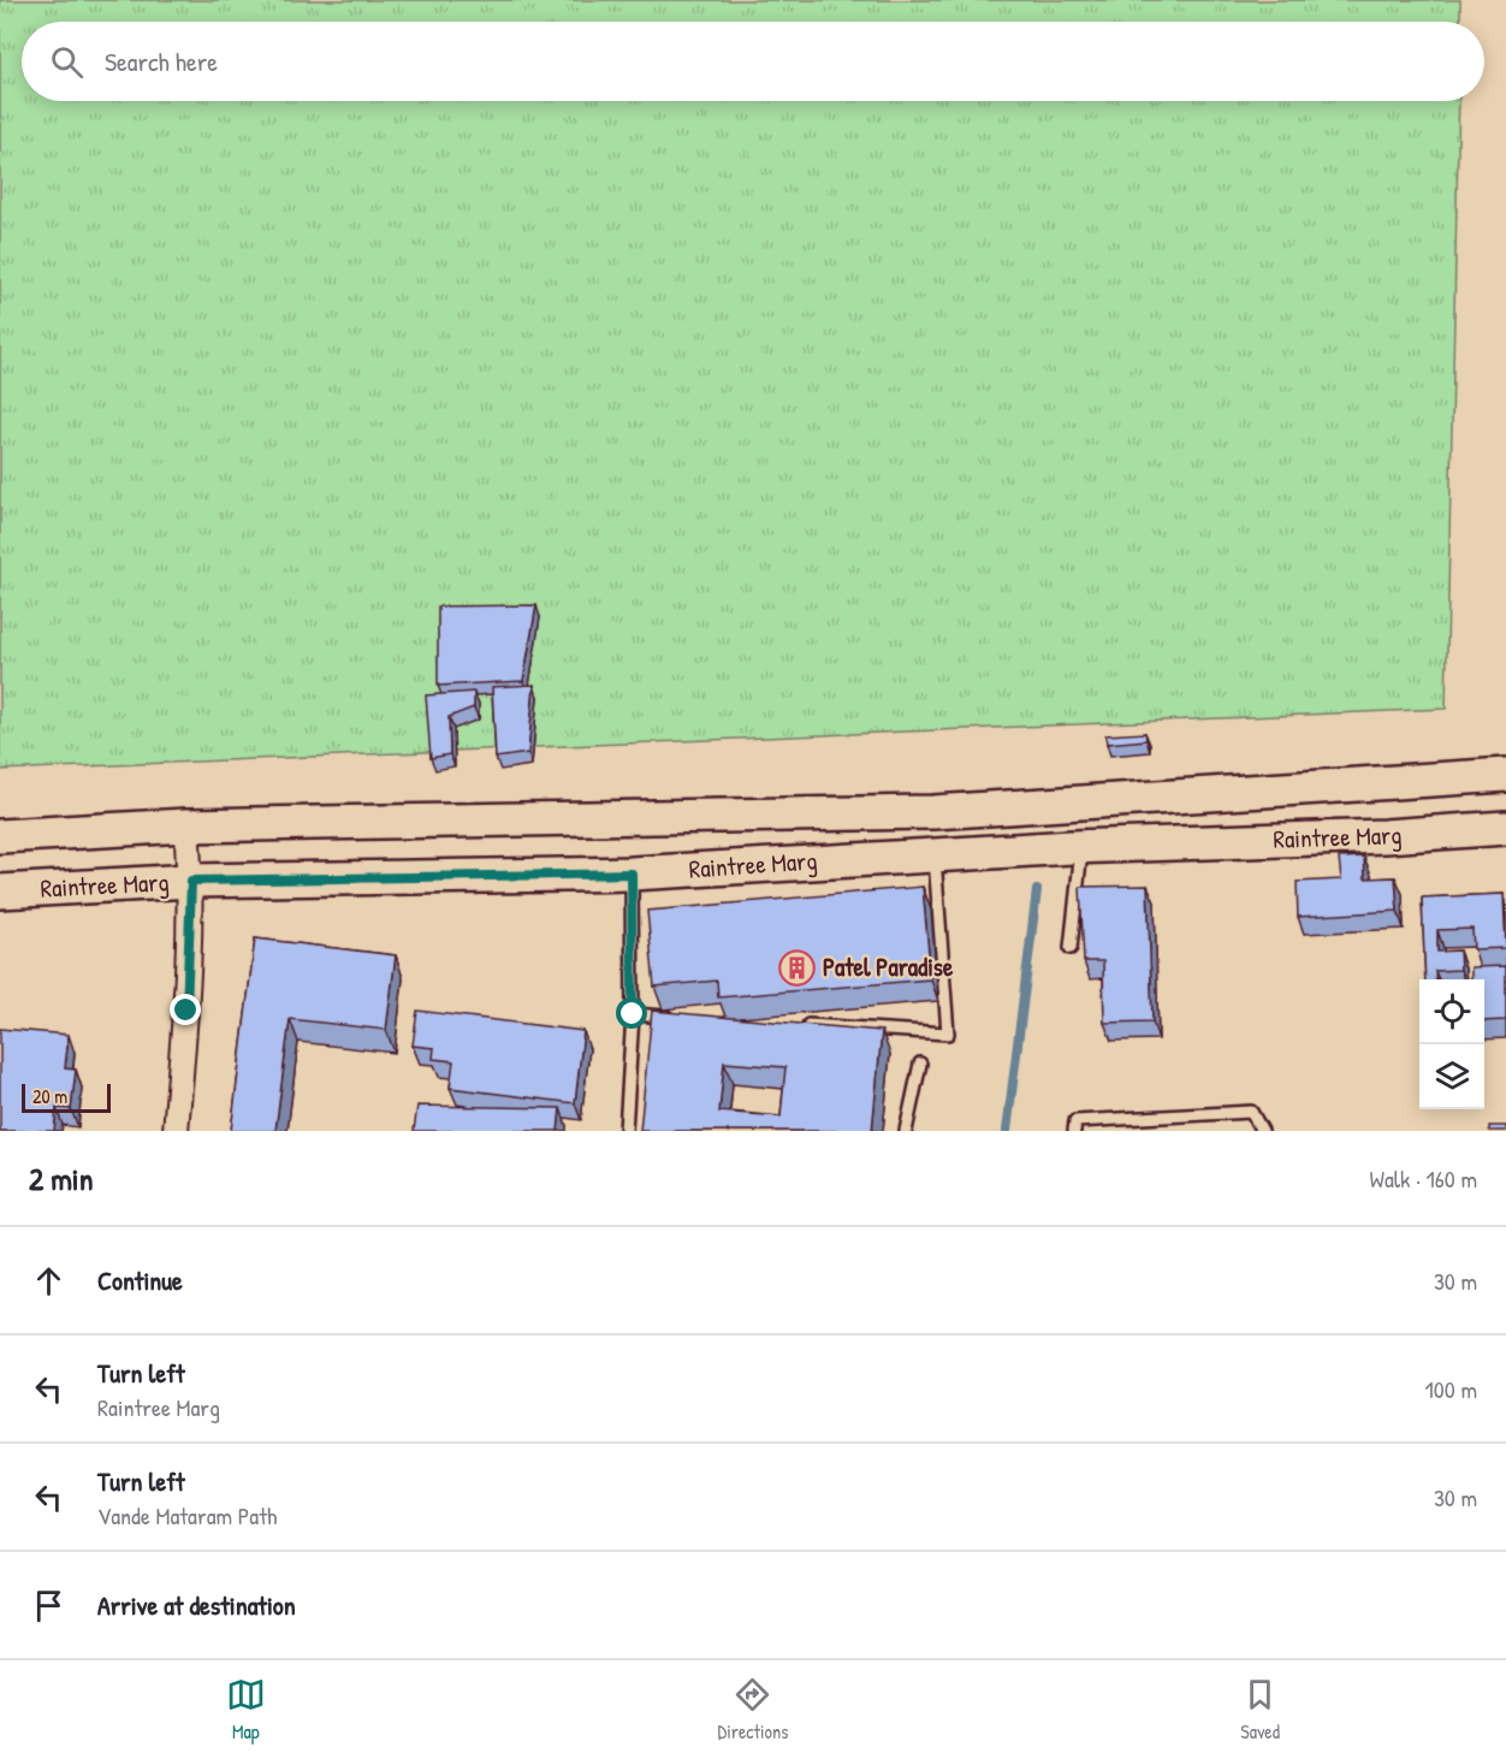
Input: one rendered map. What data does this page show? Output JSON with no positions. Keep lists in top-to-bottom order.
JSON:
{
  "streets": {
    "main road": ["Raintree Marg"]
  },
  "places": {
    "building": ["Patel Paradise"]
  },
  "scale_bar": "20 m",
  "page": {
    "search": "Search here",
    "scale": "20 m",
    "heading": ["2 min", "Walk · 160 m"],
    "list": [
      ["Continue", "30 m"],
      ["Turn left", "Raintree Marg", "100 m"],
      ["Turn left", "Vande Mataram Path", "30 m"],
      "Arrive at destination"
    ],
    "nav": ["Map", "Directions", "Saved"]
  }
}
